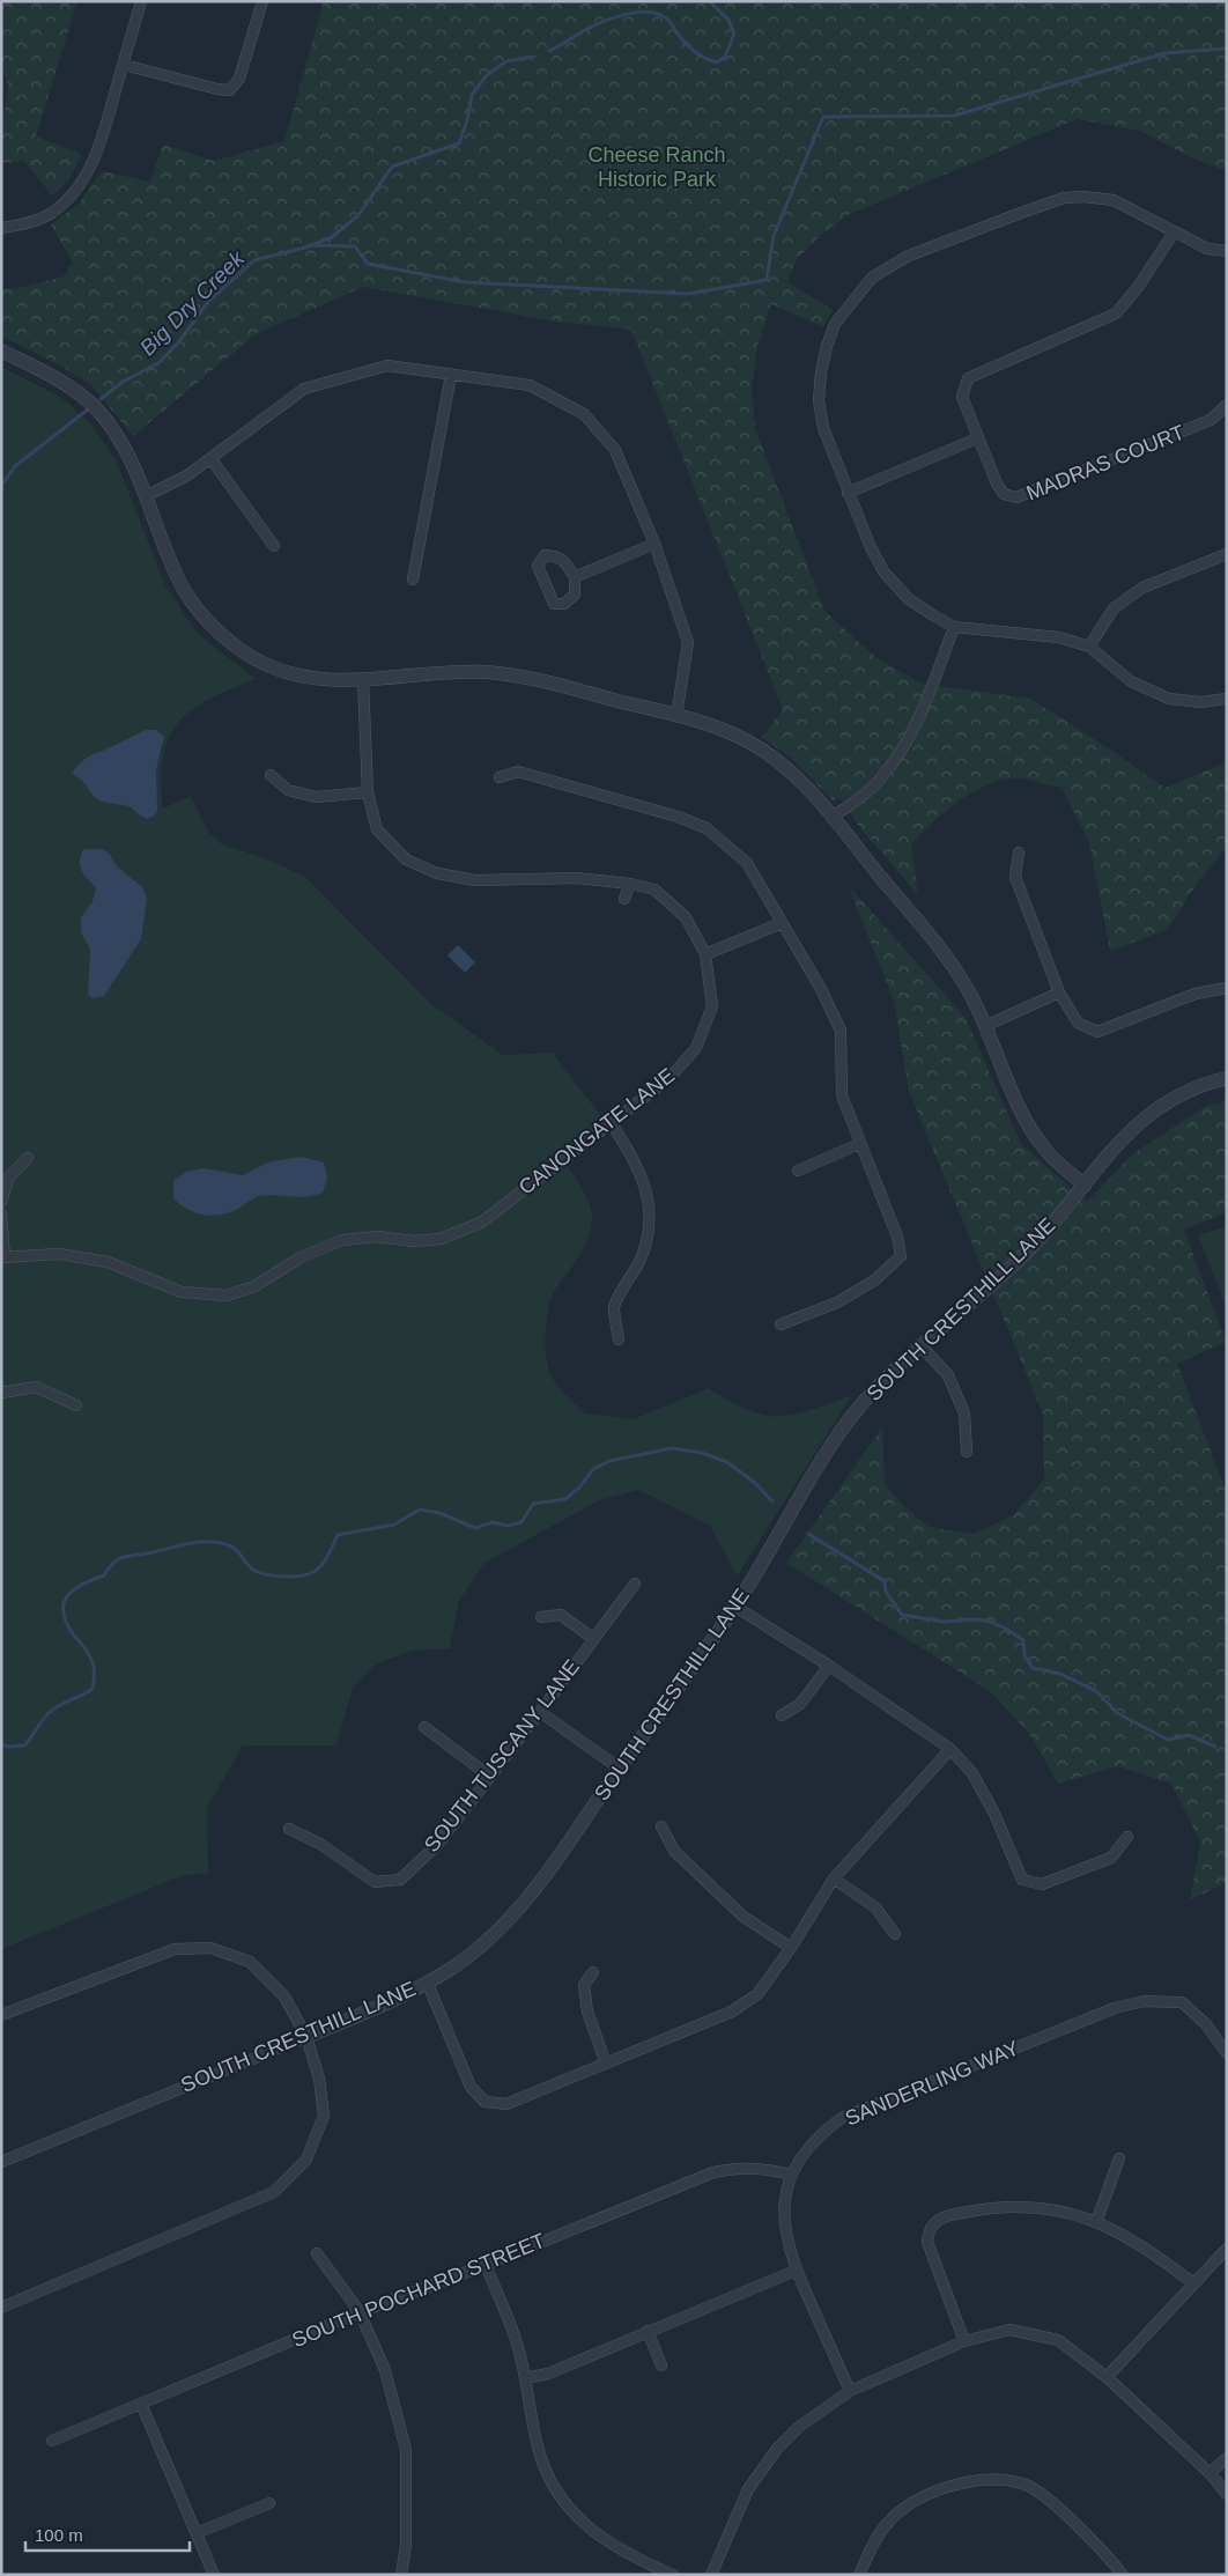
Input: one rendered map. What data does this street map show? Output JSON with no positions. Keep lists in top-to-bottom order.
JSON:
{
  "streets": {
    "street": [
      "MADRAS COURT",
      "CANONGATE LANE",
      "SOUTH CRESTHILL LANE",
      "SOUTH TUSCANY LANE",
      "SANDERLING WAY",
      "SOUTH POCHARD STREET"
    ]
  },
  "crossings": [
    ["SANDERLING WAY", "SOUTH POCHARD STREET"]
  ],
  "water": ["Big Dry Creek"],
  "parks": ["Cheese Ranch Historic Park"],
  "scale_bar": "100 m"
}
